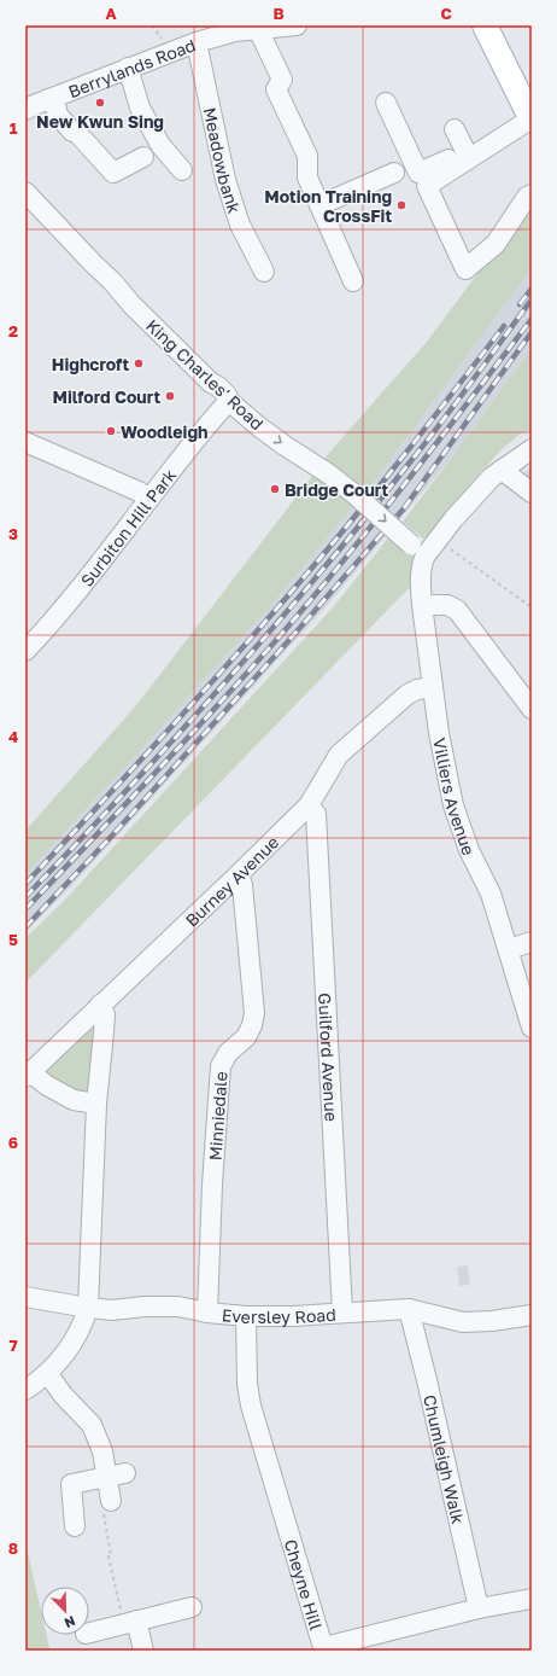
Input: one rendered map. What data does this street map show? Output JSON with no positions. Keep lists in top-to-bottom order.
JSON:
{
  "streets": {
    "street": [
      "Berrylands Road",
      "Meadowbank",
      "King Charles' Road",
      "Surbiton Hill Park",
      "Villiers Avenue",
      "Burney Avenue",
      "Guilford Avenue",
      "Minniedale",
      "Eversley Road",
      "Chumleigh Walk",
      "Cheyne Hill"
    ]
  },
  "crossings": [
    ["Berrylands Road", "Meadowbank"],
    ["King Charles' Road", "Surbiton Hill Park"],
    ["King Charles' Road", "Villiers Avenue"],
    ["Villiers Avenue", "Burney Avenue"],
    ["Burney Avenue", "Guilford Avenue"],
    ["Burney Avenue", "Minniedale"],
    ["Guilford Avenue", "Eversley Road"],
    ["Minniedale", "Eversley Road"],
    ["Eversley Road", "Chumleigh Walk"],
    ["Eversley Road", "Cheyne Hill"],
    ["Chumleigh Walk", "Cheyne Hill"]
  ],
  "one_way": ["King Charles' Road"],
  "places": [
    "New Kwun Sing",
    "Motion Training CrossFit",
    "Highcroft",
    "Milford Court",
    "Woodleigh",
    "Bridge Court"
  ],
  "north": "bottom right",
  "grid": {
    "columns": ["A", "B", "C"],
    "rows": [
      "1",
      "2",
      "3",
      "4",
      "5",
      "6",
      "7",
      "8"
    ]
  }
}
